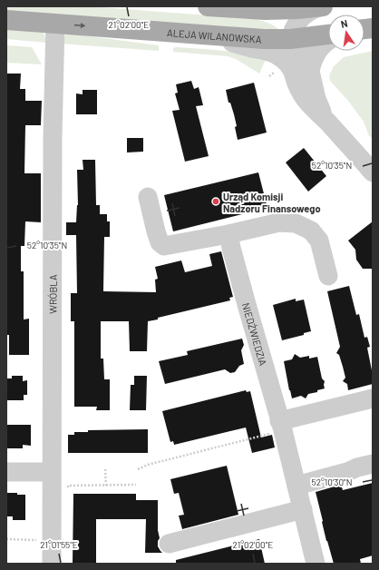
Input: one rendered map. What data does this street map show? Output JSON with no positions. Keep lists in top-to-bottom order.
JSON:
{
  "streets": {
    "main road": ["ALEJA WILANOWSKA"],
    "street": ["WRÓBLA", "NIEDŹWIEDZIA"]
  },
  "crossings": [
    ["ALEJA WILANOWSKA", "WRÓBLA"]
  ],
  "one_way": ["ALEJA WILANOWSKA"],
  "places": ["Urząd Komisji Nadzoru Finansowego"],
  "north": "top",
  "coordinates": [
    "21°02'00\"E",
    "52°10'35\"N",
    "52°10'30\"N",
    "21°01'55\"E"
  ]
}
